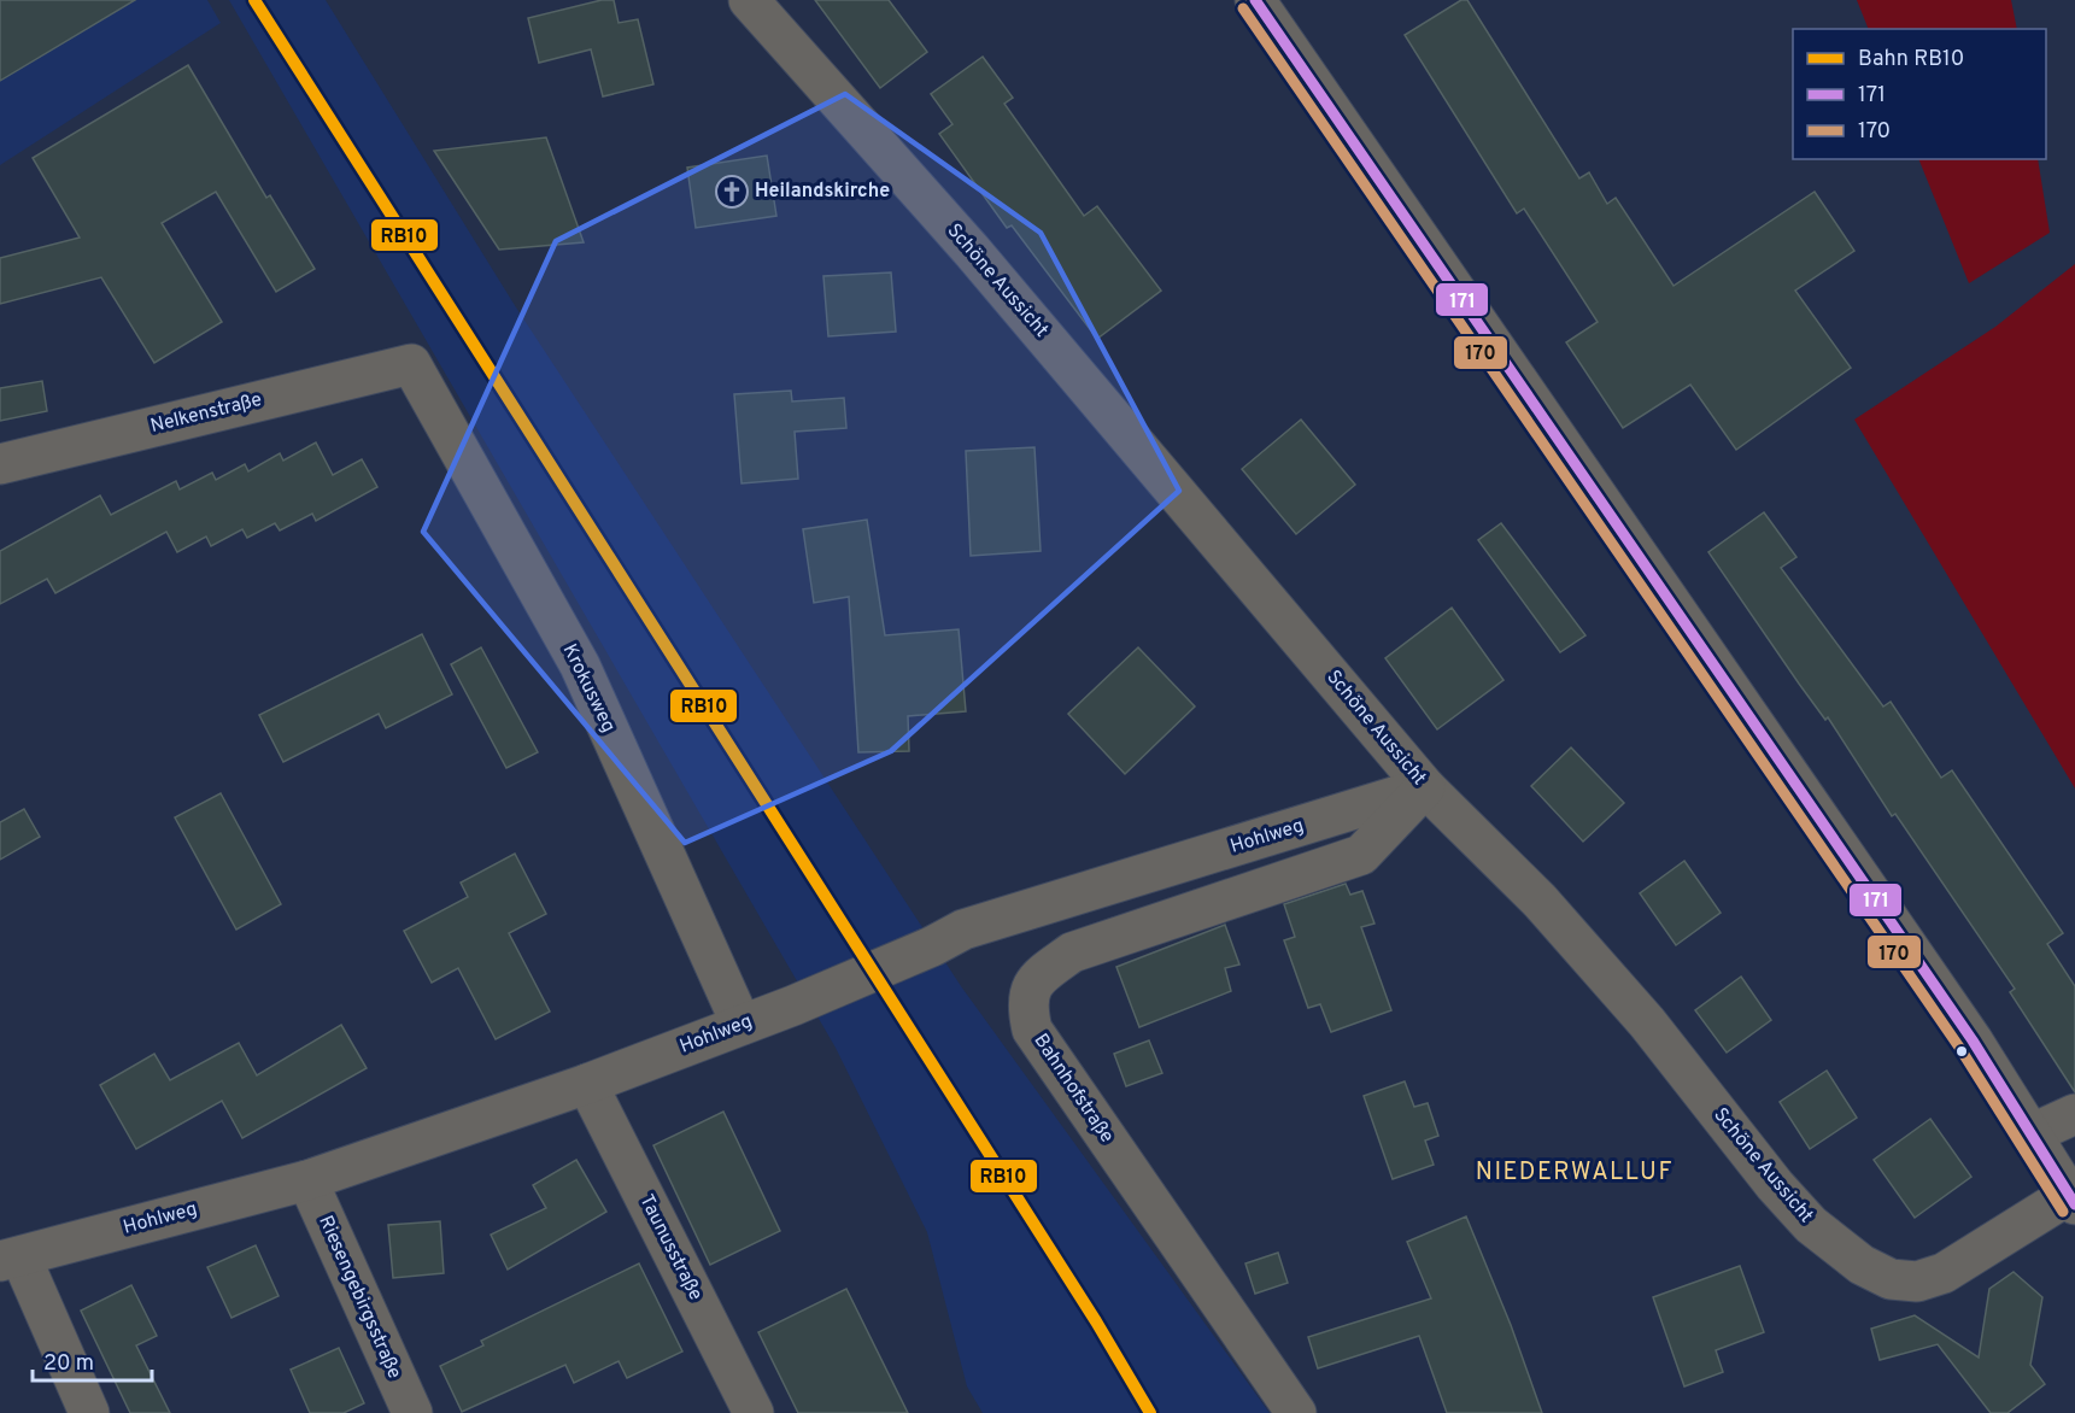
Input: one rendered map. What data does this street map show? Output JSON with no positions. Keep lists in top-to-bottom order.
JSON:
{
  "streets": {
    "street": [
      "Schöne Aussicht",
      "Nelkenstraße",
      "Krokusweg",
      "Hohlweg",
      "Bahnhofstraße",
      "Taunusstraße",
      "Riesengebirgsstraße"
    ]
  },
  "crossings": [
    ["Schöne Aussicht", "Hohlweg"],
    ["Schöne Aussicht", "Bahnhofstraße"],
    ["Nelkenstraße", "Krokusweg"],
    ["Krokusweg", "Hohlweg"],
    ["Hohlweg", "Bahnhofstraße"],
    ["Hohlweg", "Taunusstraße"],
    ["Hohlweg", "Riesengebirgsstraße"]
  ],
  "districts": ["NIEDERWALLUF"],
  "places": {
    "church": ["Heilandskirche"]
  },
  "lines": ["rail line RB10", "transit line 171", "transit line 170"],
  "legend": ["Bahn RB10", "171", "170"],
  "scale_bar": "20 m"
}
